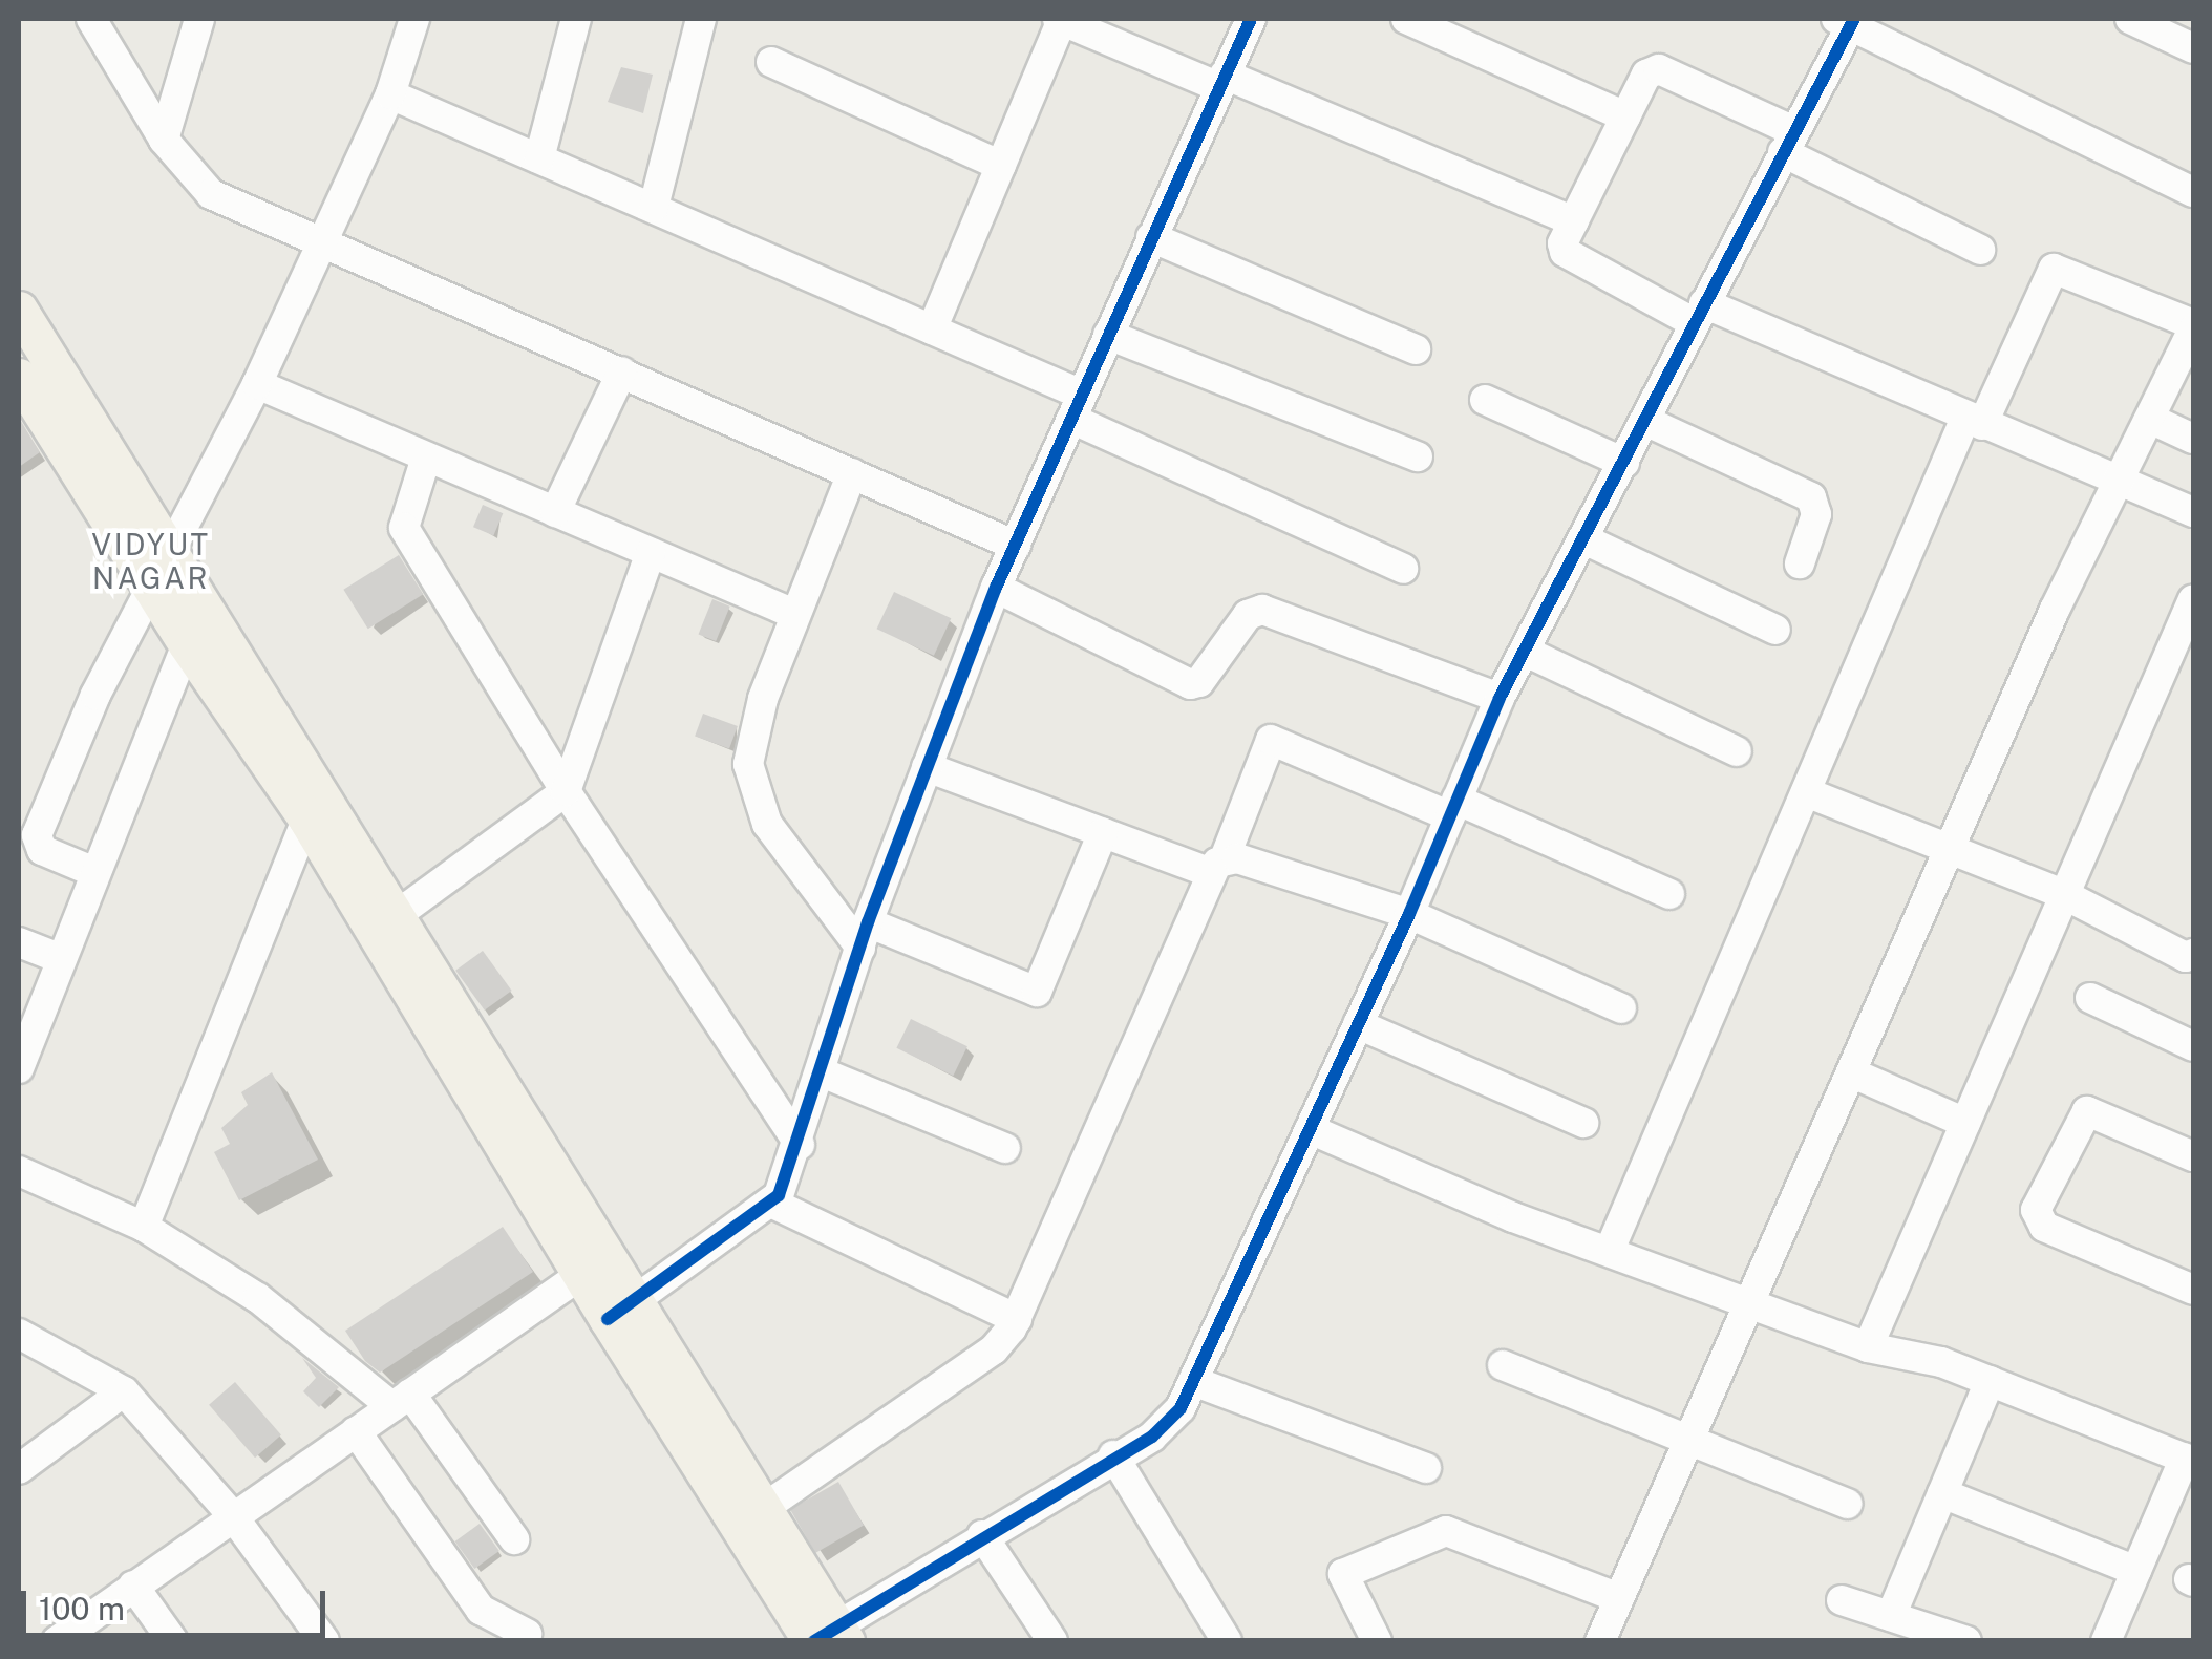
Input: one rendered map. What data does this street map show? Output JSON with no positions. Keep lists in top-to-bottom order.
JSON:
{
  "districts": ["VIDYUT NAGAR"],
  "scale_bar": "100 m"
}
